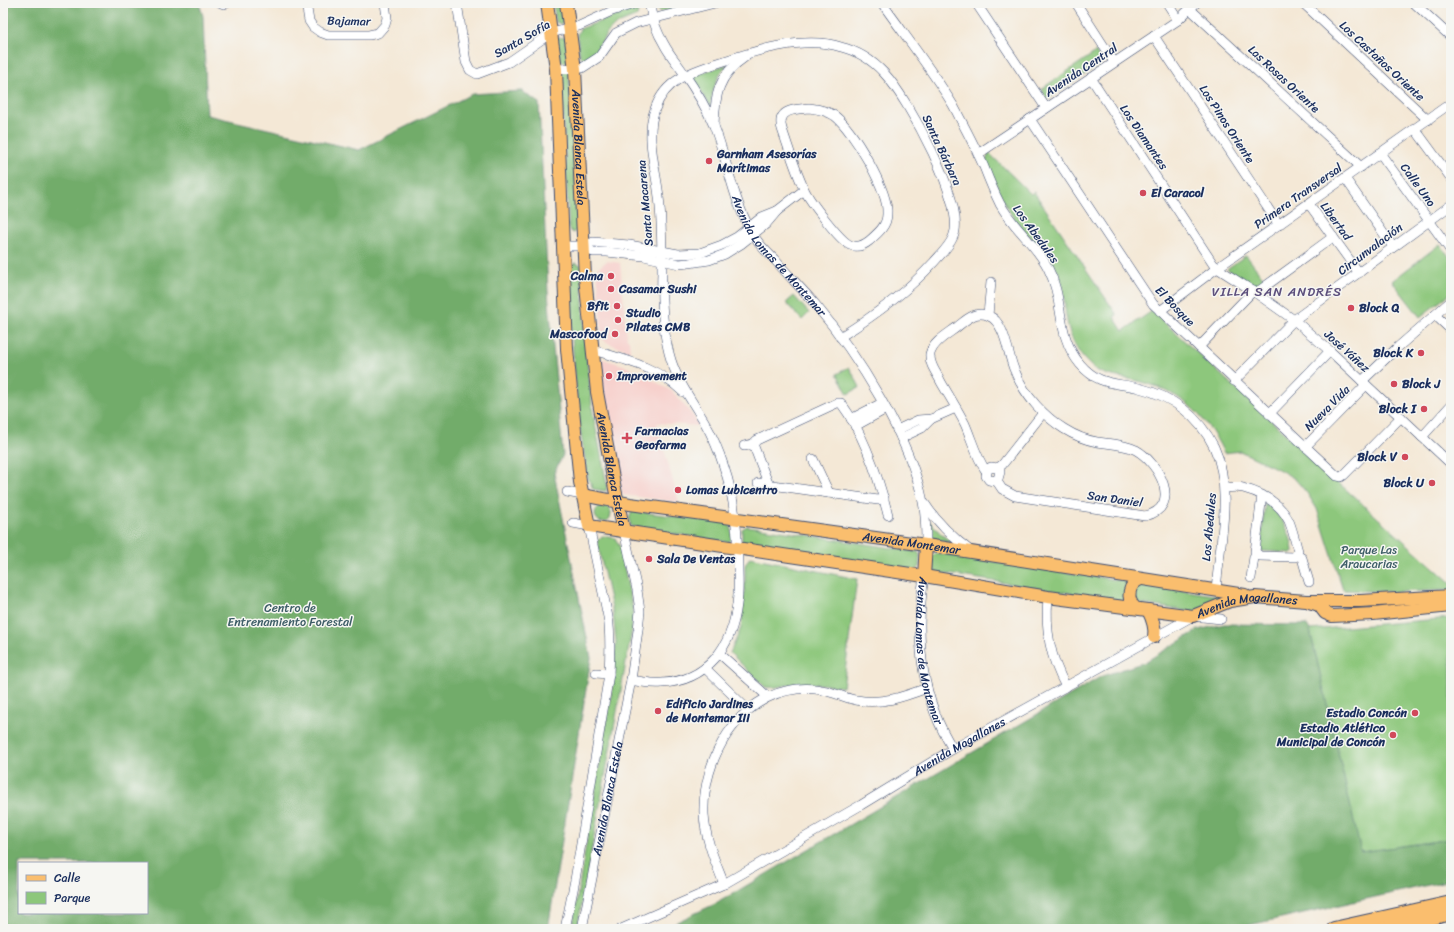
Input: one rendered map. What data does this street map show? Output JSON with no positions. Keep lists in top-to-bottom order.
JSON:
{
  "streets": {
    "main road": [
      "Avenida Blanca Estela",
      "Avenida Lomas de Montemar",
      "Avenida Montemar",
      "Avenida Magallanes"
    ],
    "street": [
      "Bajamar",
      "Santa Sofía",
      "Los Castaños Oriente",
      "Avenida Central",
      "Las Rosas Oriente",
      "Los Pinos Oriente",
      "Los Diamantes",
      "Santa Bárbara",
      "Calle Uno",
      "Primera Transversal",
      "Santa Macarena",
      "Libertad",
      "Los Abedules",
      "Circunvalación",
      "El Bosque",
      "José Yáñez",
      "Nueva Vida",
      "San Daniel"
    ]
  },
  "crossings": [
    ["Santa Sofía", "Avenida Blanca Estela"],
    ["Los Castaños Oriente", "Primera Transversal"],
    ["Avenida Central", "Las Rosas Oriente"],
    ["Avenida Central", "Los Pinos Oriente"],
    ["Avenida Central", "Los Diamantes"],
    ["Avenida Central", "Los Abedules"],
    ["Avenida Central", "El Bosque"],
    ["Las Rosas Oriente", "Primera Transversal"],
    ["Los Pinos Oriente", "Primera Transversal"],
    ["Los Diamantes", "Primera Transversal"],
    ["Los Diamantes", "José Yáñez"],
    ["Avenida Blanca Estela", "Santa Macarena"],
    ["Avenida Blanca Estela", "Avenida Montemar"],
    ["Santa Bárbara", "Santa Macarena"],
    ["Santa Bárbara", "Avenida Lomas de Montemar"],
    ["Calle Uno", "Primera Transversal"],
    ["Calle Uno", "Circunvalación"],
    ["Primera Transversal", "Libertad"],
    ["Primera Transversal", "El Bosque"],
    ["Primera Transversal", "José Yáñez"],
    ["Santa Macarena", "Avenida Lomas de Montemar"],
    ["Santa Macarena", "Avenida Montemar"],
    ["Libertad", "Circunvalación"],
    ["Los Abedules", "Avenida Montemar"],
    ["Circunvalación", "El Bosque"],
    ["Circunvalación", "José Yáñez"],
    ["Avenida Lomas de Montemar", "Avenida Montemar"],
    ["Avenida Lomas de Montemar", "Avenida Magallanes"],
    ["El Bosque", "José Yáñez"],
    ["El Bosque", "Nueva Vida"],
    ["José Yáñez", "Nueva Vida"],
    ["Avenida Montemar", "Avenida Magallanes"]
  ],
  "districts": ["VILLA SAN ANDRÉS"],
  "parks": ["Parque Las Araucarias", "Centro de Entrenamiento Forestal"],
  "places": {
    "other": [
      "Garnham Asesorías Marítimas",
      "El Caracol",
      "Calma",
      "Casamar Sushi",
      "Bfit",
      "Block Q",
      "Studio Pilates CMB",
      "Mascofood",
      "Block K",
      "Improvement",
      "Block J",
      "Block I",
      "Block V",
      "Block U",
      "Lomas Lubicentro",
      "Sala De Ventas",
      "Edificio Jardines de Montemar III",
      "Estadio Concón",
      "Estadio Atlético Municipal de Concón"
    ],
    "health": ["Farmacias Geofarma"]
  },
  "legend": ["Calle", "Parque"]
}
